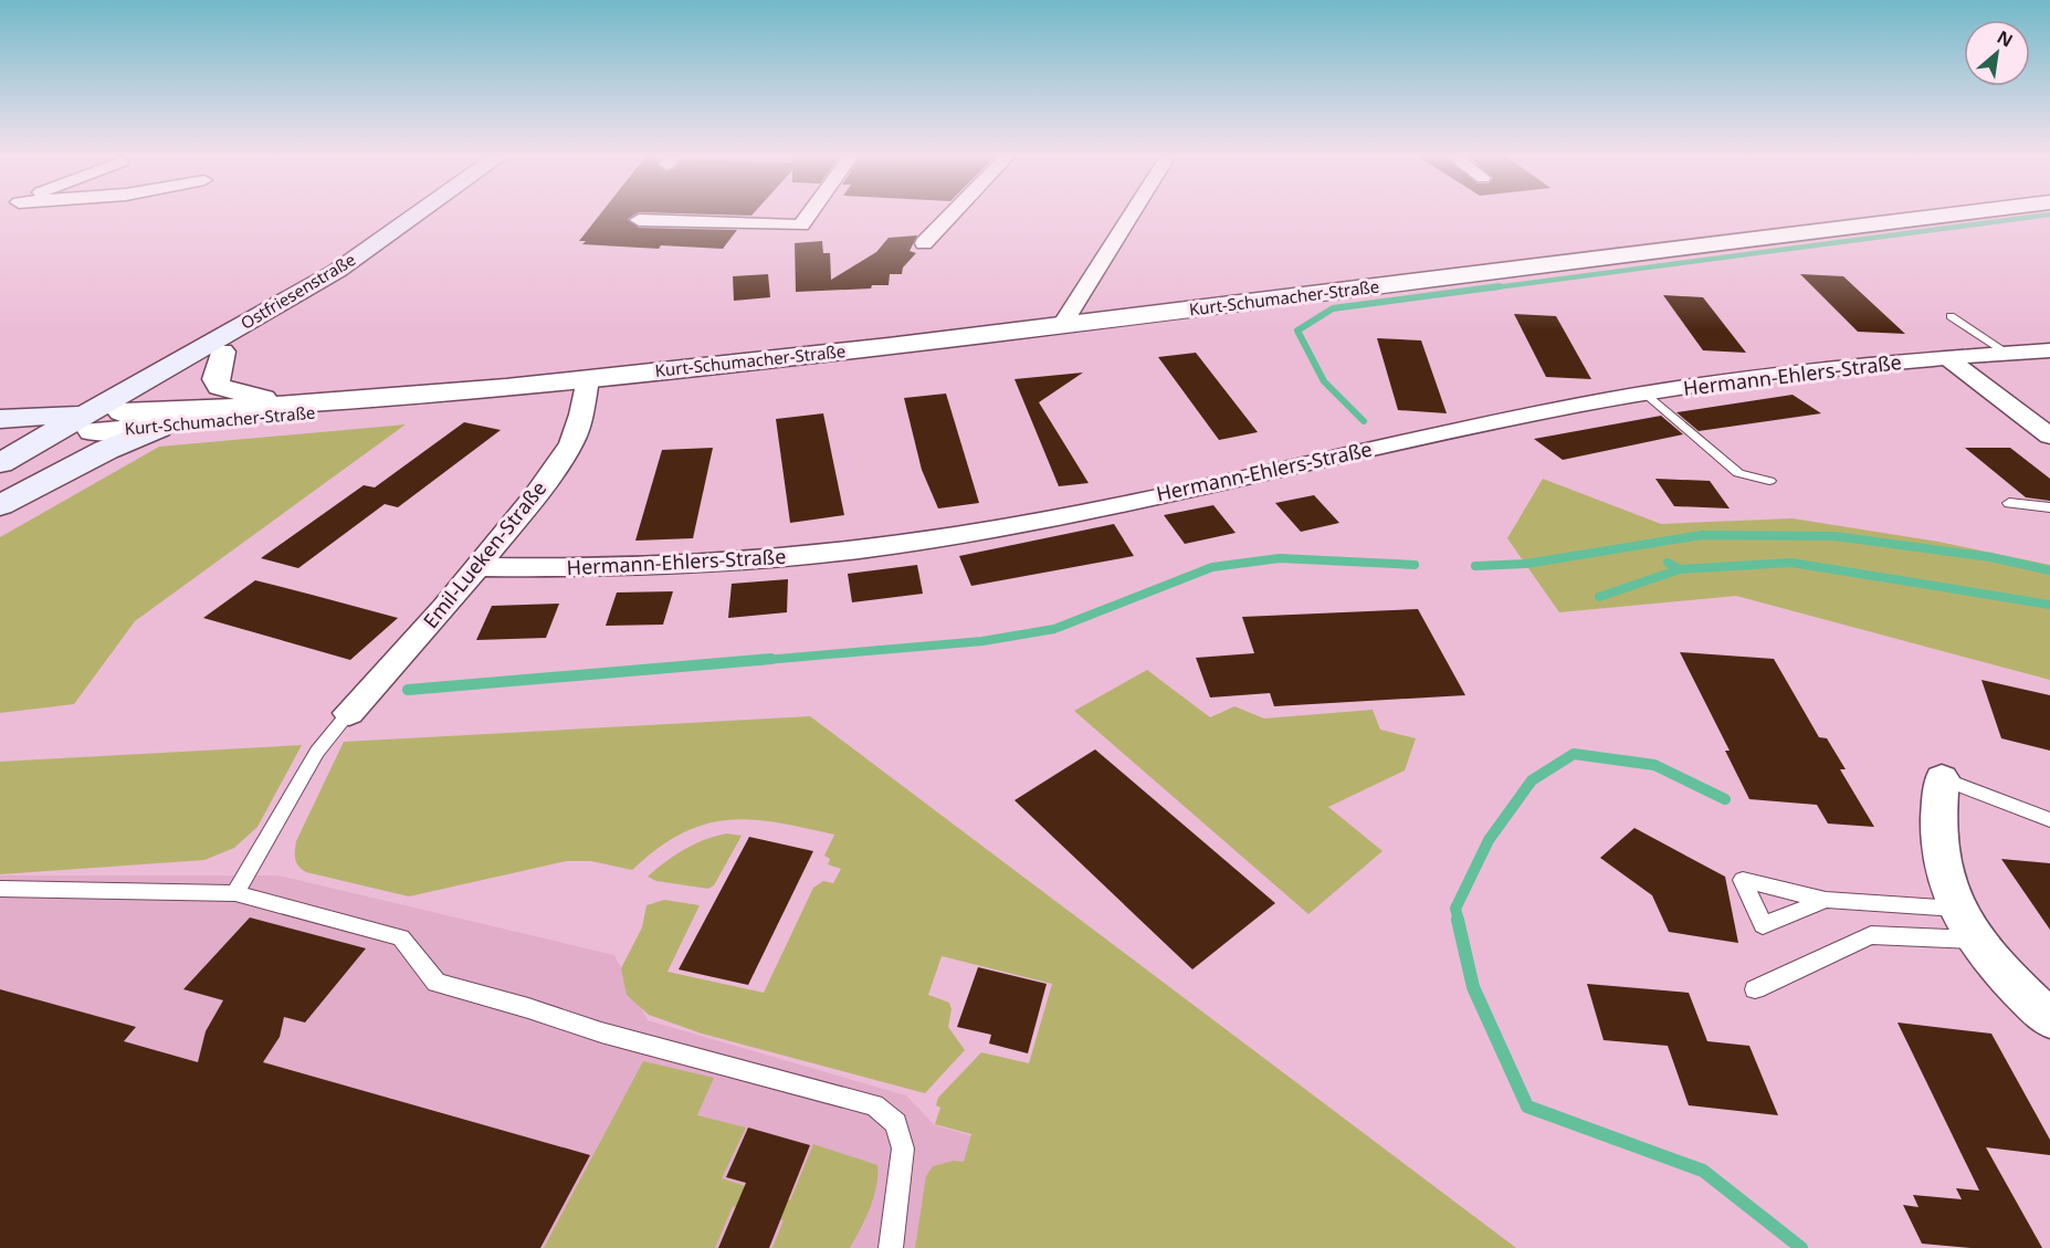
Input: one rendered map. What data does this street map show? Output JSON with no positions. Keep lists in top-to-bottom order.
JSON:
{
  "streets": {
    "main road": ["Ostfriesenstraße", "Kurt-Schumacher-Straße"],
    "street": ["Hermann-Ehlers-Straße", "Emil-Lueken-Straße"]
  },
  "crossings": [
    ["Ostfriesenstraße", "Kurt-Schumacher-Straße"],
    ["Kurt-Schumacher-Straße", "Emil-Lueken-Straße"],
    ["Hermann-Ehlers-Straße", "Emil-Lueken-Straße"]
  ],
  "north": "top right"
}
